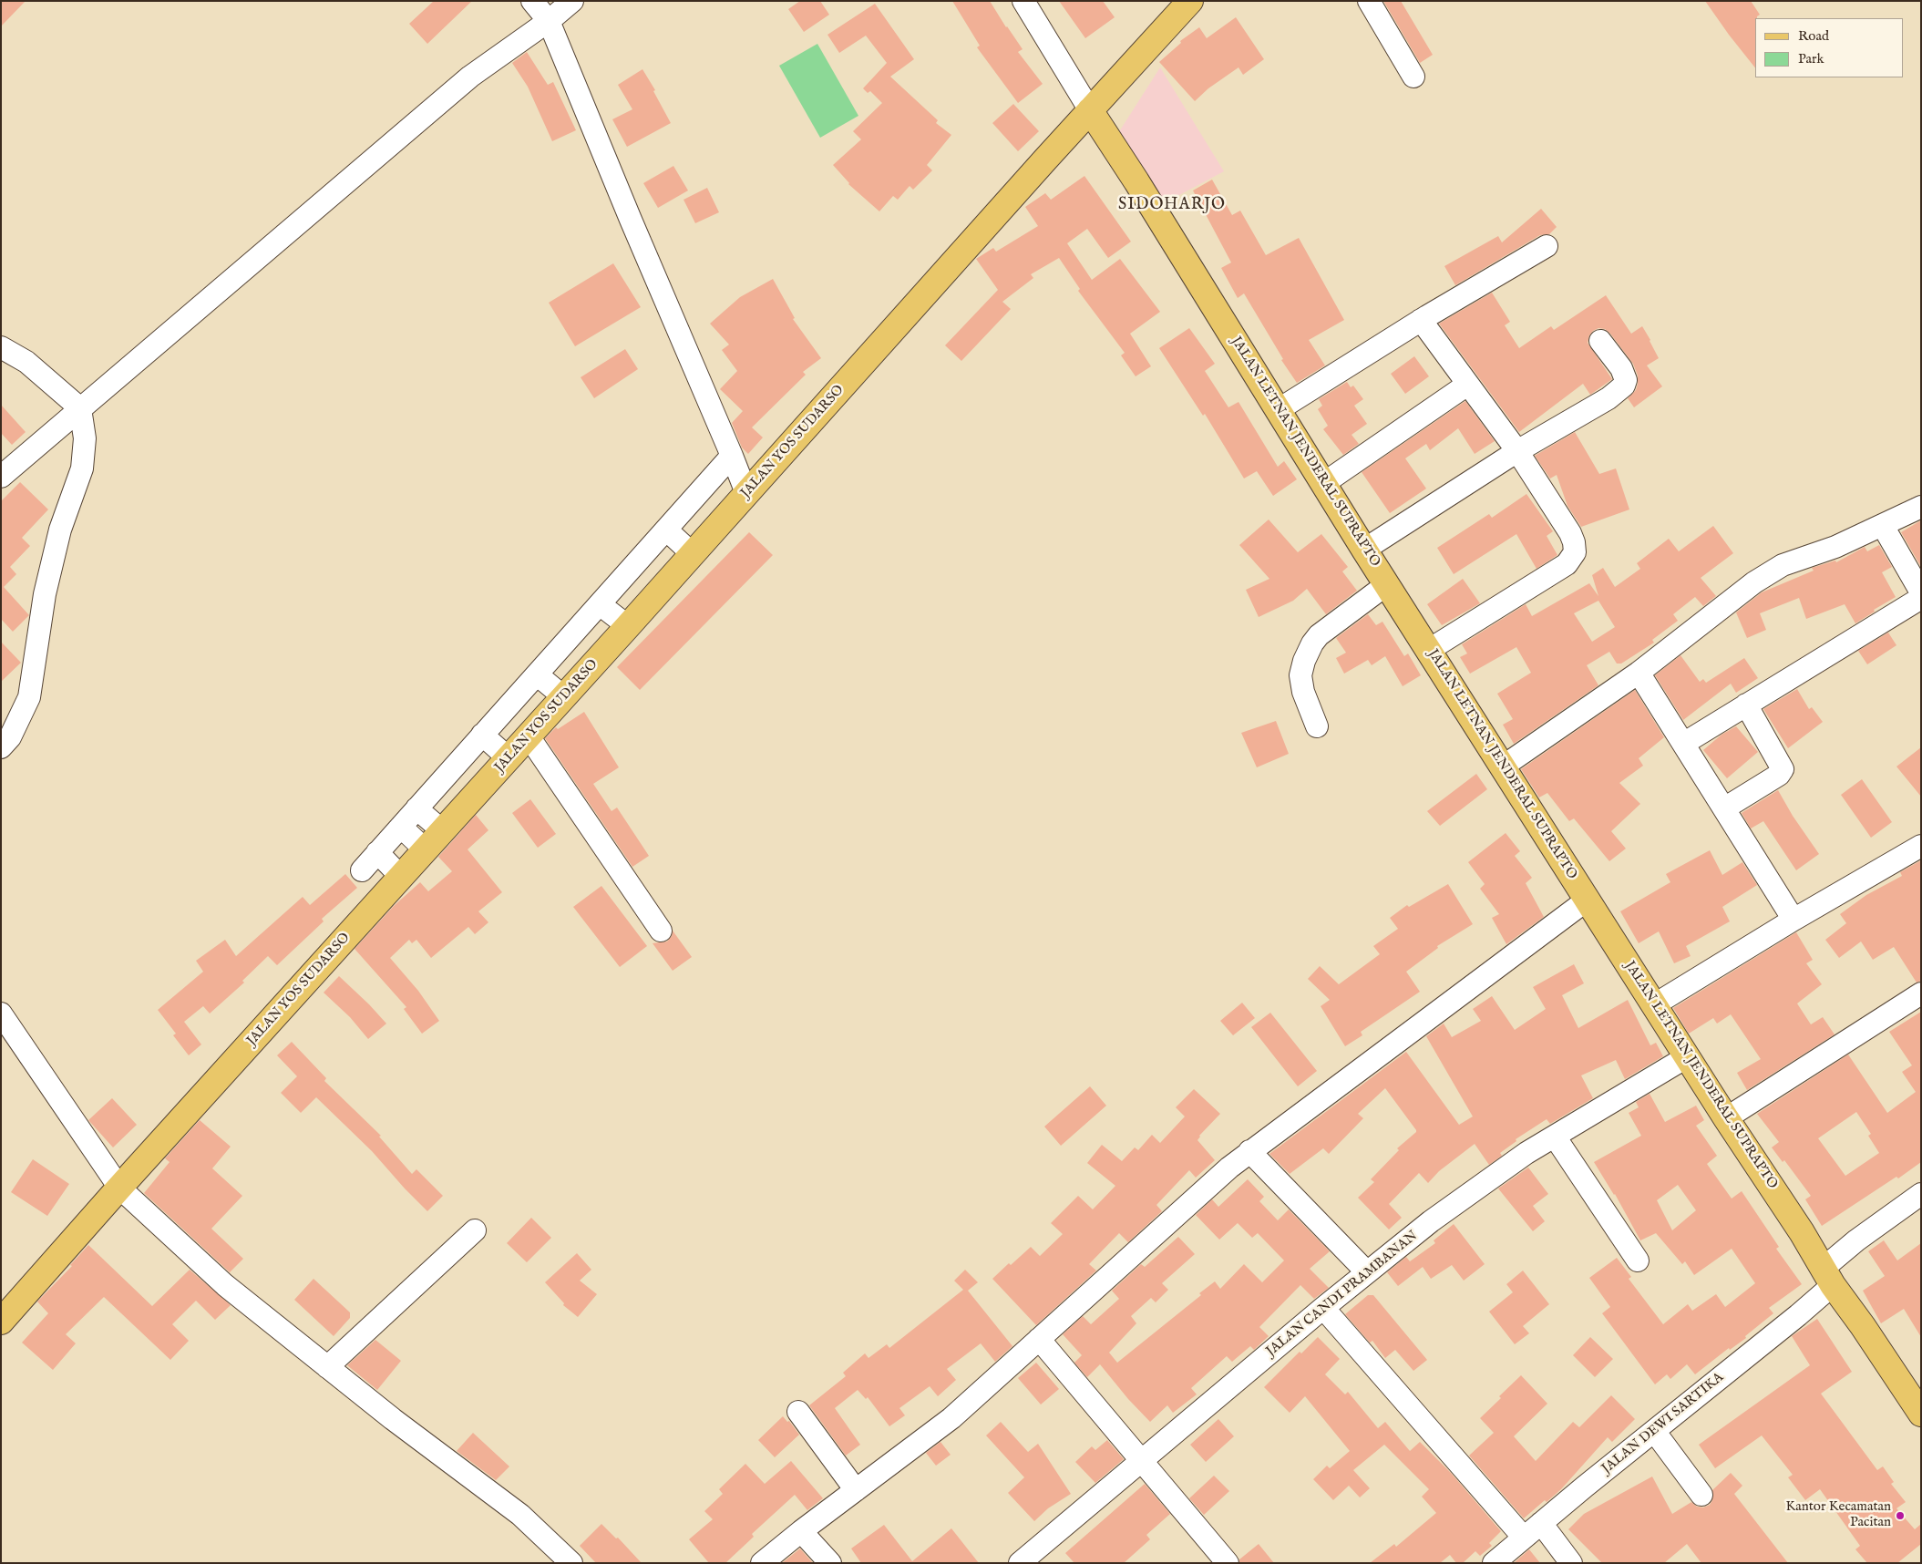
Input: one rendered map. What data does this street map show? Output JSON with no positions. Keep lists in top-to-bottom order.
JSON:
{
  "streets": {
    "main road": ["JALAN YOS SUDARSO", "JALAN LETNAN JENDERAL SUPRAPTO"],
    "street": ["JALAN CANDI PRAMBANAN", "JALAN DEWI SARTIKA"]
  },
  "crossings": [
    ["JALAN YOS SUDARSO", "JALAN LETNAN JENDERAL SUPRAPTO"],
    ["JALAN LETNAN JENDERAL SUPRAPTO", "JALAN CANDI PRAMBANAN"],
    ["JALAN LETNAN JENDERAL SUPRAPTO", "JALAN DEWI SARTIKA"]
  ],
  "districts": ["SIDOHARJO"],
  "places": ["Kantor Kecamatan Pacitan"],
  "legend": ["Road", "Park"]
}
